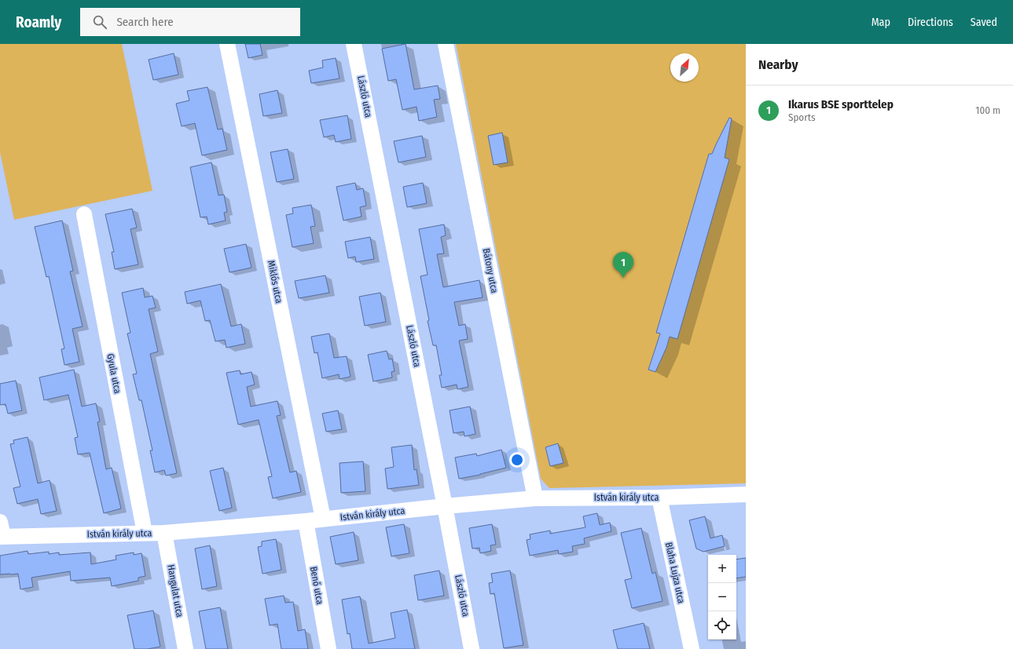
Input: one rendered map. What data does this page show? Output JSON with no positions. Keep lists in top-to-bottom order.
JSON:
{
  "streets": {
    "street": [
      "László utca",
      "Bátony utca",
      "Miklós utca",
      "Gyula utca",
      "István király utca",
      "Blaha Lujza utca",
      "Benő utca",
      "Hangulat utca"
    ]
  },
  "crossings": [
    ["László utca", "István király utca"],
    ["Bátony utca", "István király utca"],
    ["Miklós utca", "István király utca"],
    ["Gyula utca", "István király utca"],
    ["István király utca", "Blaha Lujza utca"],
    ["István király utca", "Benő utca"],
    ["István király utca", "Hangulat utca"]
  ],
  "north": "top right",
  "page": {
    "header": "Roamly",
    "search": "Search here",
    "nav": ["Map", "Directions", "Saved"],
    "heading": "Nearby",
    "list": [
      {
        "mark": "1",
        "name": "Ikarus BSE sporttelep",
        "note": "Sports",
        "value": "100 m"
      }
    ],
    "pins": "1",
    "map_buttons": ["+", "−"]
  }
}
